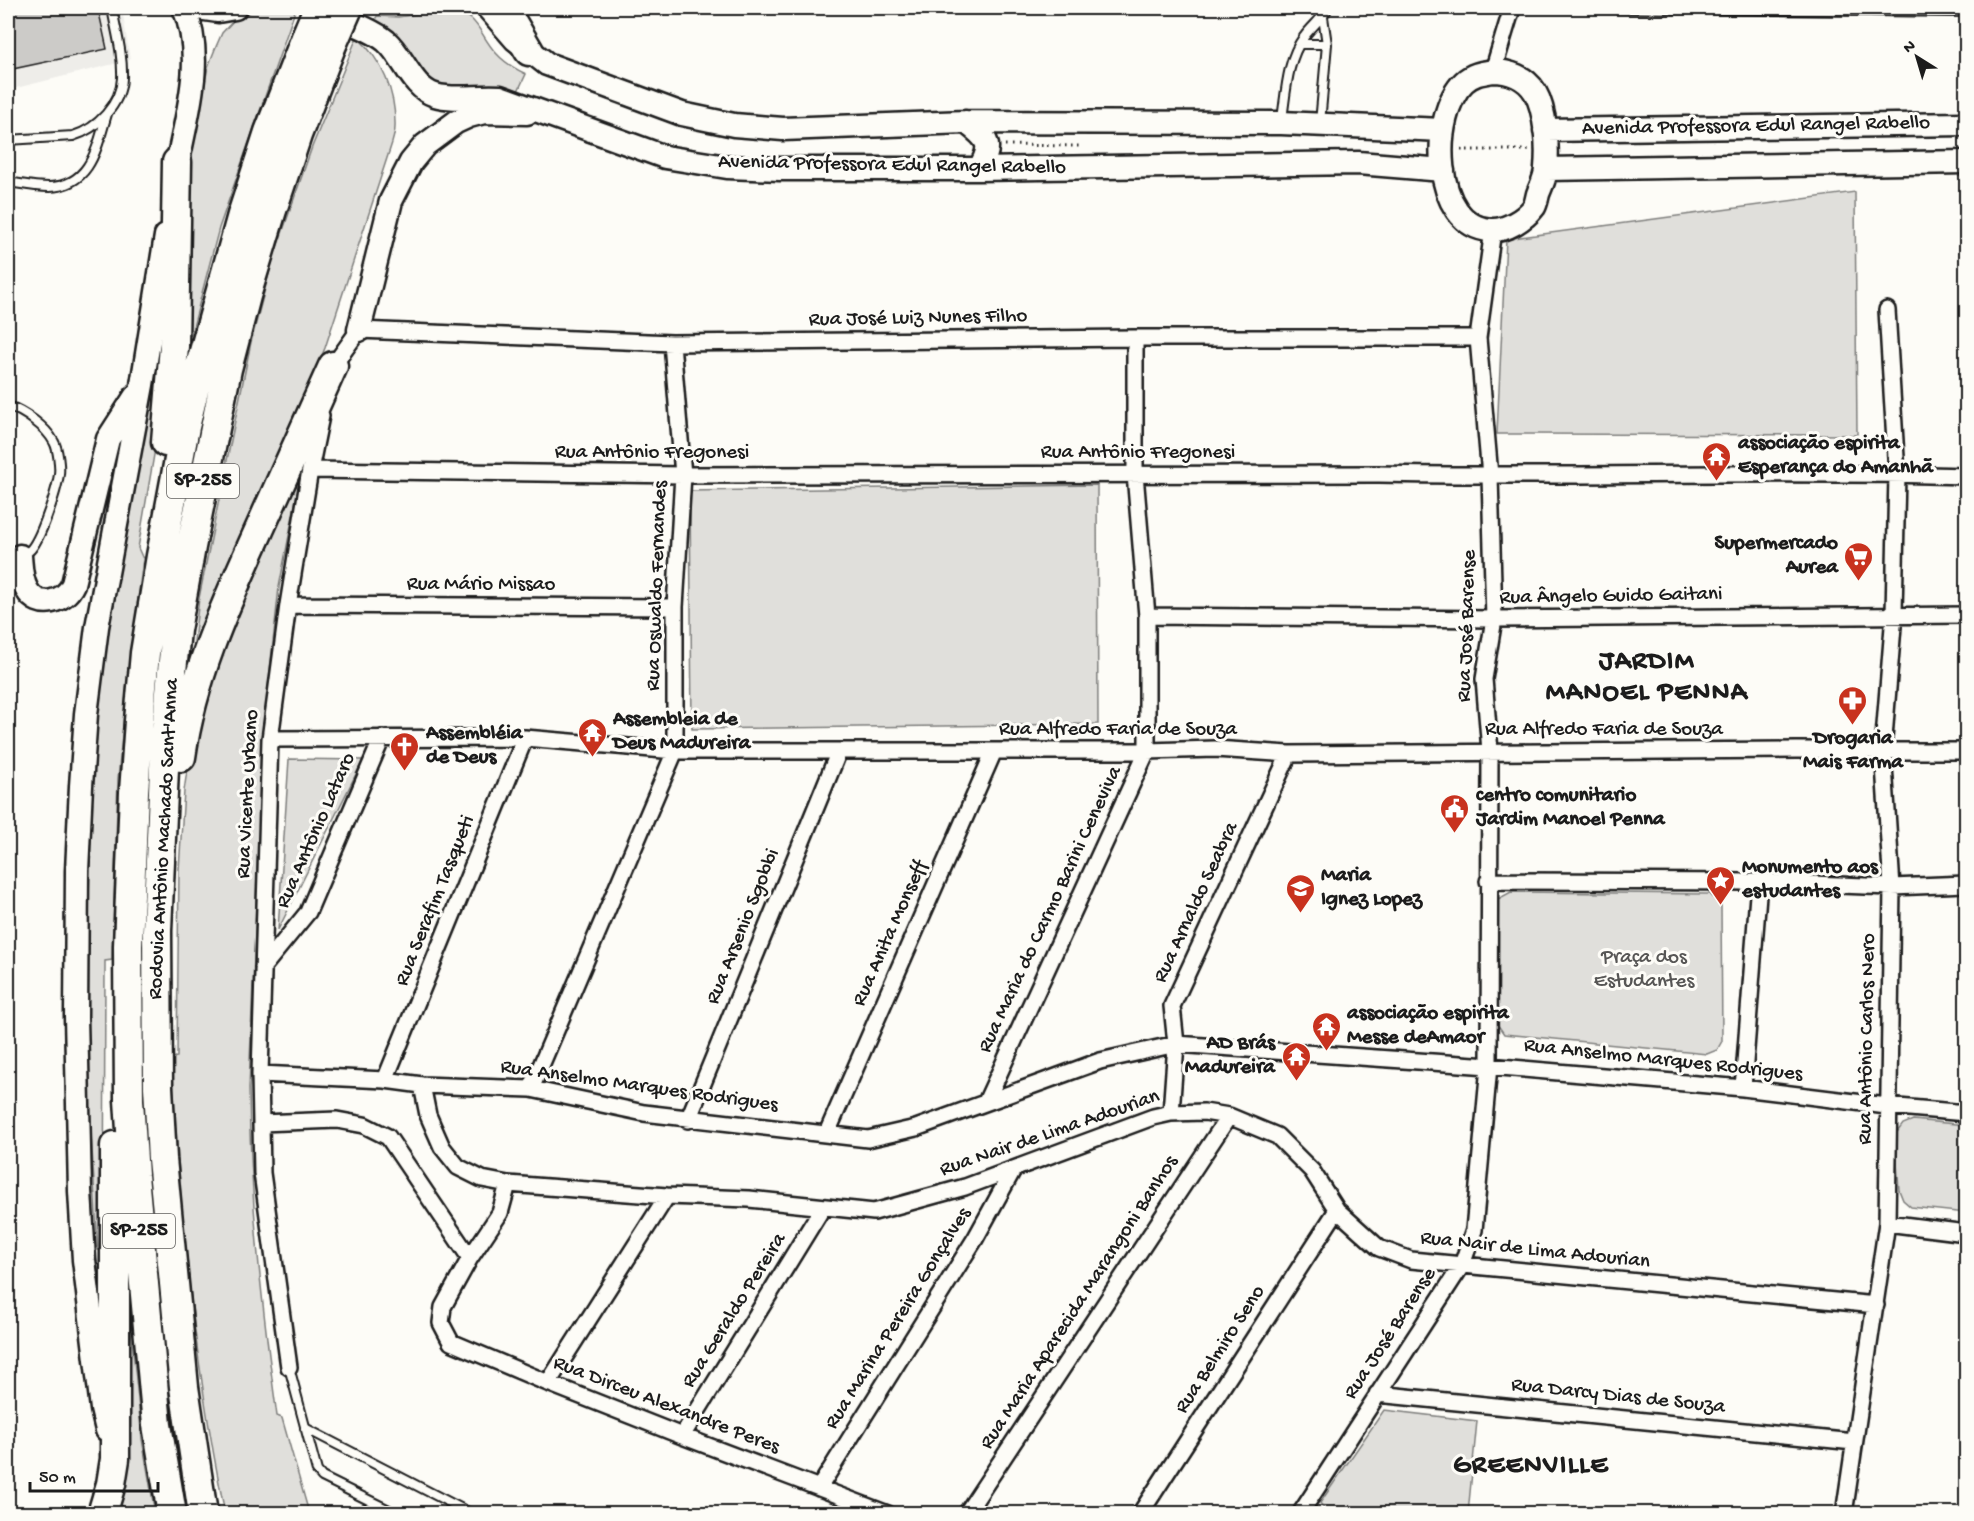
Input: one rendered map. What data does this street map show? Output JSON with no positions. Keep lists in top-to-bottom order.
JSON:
{
  "streets": {
    "highway": ["SP-255", "Rodovia Antônio Machado Sant'Anna"],
    "main road": ["Avenida Professora Edul Rangel Rabello"],
    "street": [
      "Rua José Luiz Nunes Filho",
      "Rua Antônio Fregonesi",
      "Rua Mário Missao",
      "Rua Oswaldo Fernandes",
      "Rua Ângelo Guido Gaitani",
      "Rua José Barense",
      "Rua Alfredo Faria de Souza",
      "Rua Vicente Urbano",
      "Rua Antônio Lataro",
      "Rua Serafim Tasqueti",
      "Rua Arnaldo Seabra",
      "Rua Maria do Carmo Barini Ceneviva",
      "Rua Arsenio Sgobbi",
      "Rua Anita Monseff",
      "Rua Antônio Carlos Nero",
      "Rua Anselmo Marques Rodrigues",
      "Rua Nair de Lima Adourian",
      "Rua Maria Aparecida Marangoni Banhos",
      "Rua Geraldo Pereira",
      "Rua Marina Pereira Gonçalves",
      "Rua Belmiro Seno",
      "Rua Darcy Dias de Souza",
      "Rua Dirceu Alexandre Peres"
    ]
  },
  "crossings": [
    ["Avenida Professora Edul Rangel Rabello", "Rodovia Antônio Machado Sant'Anna"],
    ["Rua José Luiz Nunes Filho", "Rua Oswaldo Fernandes"],
    ["Rua José Luiz Nunes Filho", "Rua José Barense"],
    ["Rua José Luiz Nunes Filho", "Rua Maria do Carmo Barini Ceneviva"],
    ["Rua Antônio Fregonesi", "Rua Oswaldo Fernandes"],
    ["Rua Antônio Fregonesi", "Rua José Barense"],
    ["Rua Antônio Fregonesi", "Rua Vicente Urbano"],
    ["Rua Antônio Fregonesi", "Rua Maria do Carmo Barini Ceneviva"],
    ["Rua Antônio Fregonesi", "Rua Antônio Carlos Nero"],
    ["Rua Mário Missao", "Rua Oswaldo Fernandes"],
    ["Rua Mário Missao", "Rua Vicente Urbano"],
    ["Rua Oswaldo Fernandes", "Rua Alfredo Faria de Souza"],
    ["Rua Oswaldo Fernandes", "Rua Anselmo Marques Rodrigues"],
    ["Rua Ângelo Guido Gaitani", "Rua José Barense"],
    ["Rua Ângelo Guido Gaitani", "Rua Maria do Carmo Barini Ceneviva"],
    ["Rua Ângelo Guido Gaitani", "Rua Antônio Carlos Nero"],
    ["Rua José Barense", "Rua Alfredo Faria de Souza"],
    ["Rua José Barense", "Rua Anselmo Marques Rodrigues"],
    ["Rua José Barense", "Rua Nair de Lima Adourian"],
    ["Rua José Barense", "Rua Darcy Dias de Souza"],
    ["Rua Alfredo Faria de Souza", "Rua Vicente Urbano"],
    ["Rua Alfredo Faria de Souza", "Rua Antônio Lataro"],
    ["Rua Alfredo Faria de Souza", "Rua Serafim Tasqueti"],
    ["Rua Alfredo Faria de Souza", "Rua Arnaldo Seabra"],
    ["Rua Alfredo Faria de Souza", "Rua Maria do Carmo Barini Ceneviva"],
    ["Rua Alfredo Faria de Souza", "Rua Arsenio Sgobbi"],
    ["Rua Alfredo Faria de Souza", "Rua Anita Monseff"],
    ["Rua Alfredo Faria de Souza", "Rua Antônio Carlos Nero"],
    ["Rua Vicente Urbano", "Rua Antônio Lataro"],
    ["Rua Vicente Urbano", "Rua Anselmo Marques Rodrigues"],
    ["Rua Serafim Tasqueti", "Rua Anselmo Marques Rodrigues"],
    ["Rua Arnaldo Seabra", "Rua Anselmo Marques Rodrigues"],
    ["Rua Arnaldo Seabra", "Rua Nair de Lima Adourian"],
    ["Rua Maria do Carmo Barini Ceneviva", "Rua Anselmo Marques Rodrigues"],
    ["Rua Arsenio Sgobbi", "Rua Anselmo Marques Rodrigues"],
    ["Rua Anita Monseff", "Rua Anselmo Marques Rodrigues"],
    ["Rua Antônio Carlos Nero", "Rua Anselmo Marques Rodrigues"],
    ["Rua Antônio Carlos Nero", "Rua Nair de Lima Adourian"],
    ["Rua Antônio Carlos Nero", "Rua Darcy Dias de Souza"],
    ["Rua Anselmo Marques Rodrigues", "Rua Nair de Lima Adourian"],
    ["Rua Nair de Lima Adourian", "Rua Maria Aparecida Marangoni Banhos"],
    ["Rua Nair de Lima Adourian", "Rua Geraldo Pereira"],
    ["Rua Nair de Lima Adourian", "Rua Marina Pereira Gonçalves"],
    ["Rua Nair de Lima Adourian", "Rua Belmiro Seno"],
    ["Rua Geraldo Pereira", "Rua Dirceu Alexandre Peres"],
    ["Rua Marina Pereira Gonçalves", "Rua Dirceu Alexandre Peres"]
  ],
  "districts": ["JARDIM MANOEL PENNA", "GREENVILLE"],
  "parks": ["Praça dos Estudantes"],
  "places": {
    "temple": [
      "associação espirita Esperança do Amanhã",
      "Assembleia de Deus Madureira",
      "associação espirita Messe deAmaor",
      "AD Brás Madureira"
    ],
    "supermarket": ["Supermercado Aurea"],
    "pharmacy": ["Drogaria Mais Farma"],
    "church": ["Assembléia de Deus"],
    "public building": ["centro comunitario Jardim Manoel Penna"],
    "place": ["Monumento aos estudantes"],
    "school or university": ["Maria Ignez Lopez"]
  },
  "scale_bar": "50 m",
  "north": "top left"
}
